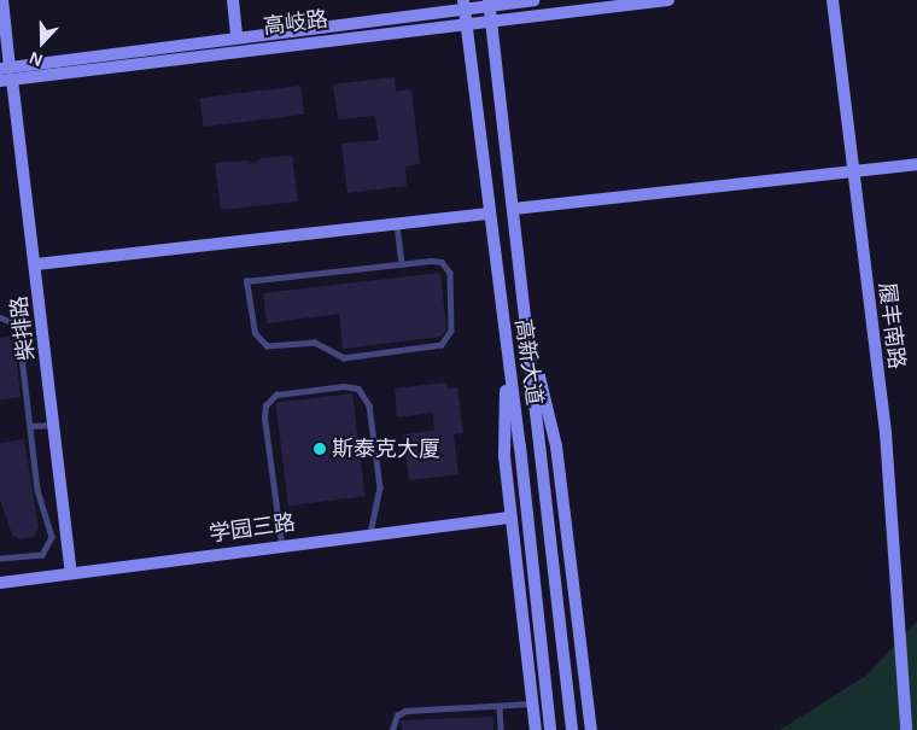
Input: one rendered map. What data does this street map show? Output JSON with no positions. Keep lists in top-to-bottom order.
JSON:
{
  "streets": {
    "main road": [
      "高岐路",
      "履丰南路",
      "柴排路",
      "高新大道",
      "学园三路"
    ]
  },
  "crossings": [
    ["高岐路", "柴排路"],
    ["高岐路", "高新大道"],
    ["柴排路", "学园三路"]
  ],
  "places": ["斯泰克大厦"],
  "north": "bottom"
}
